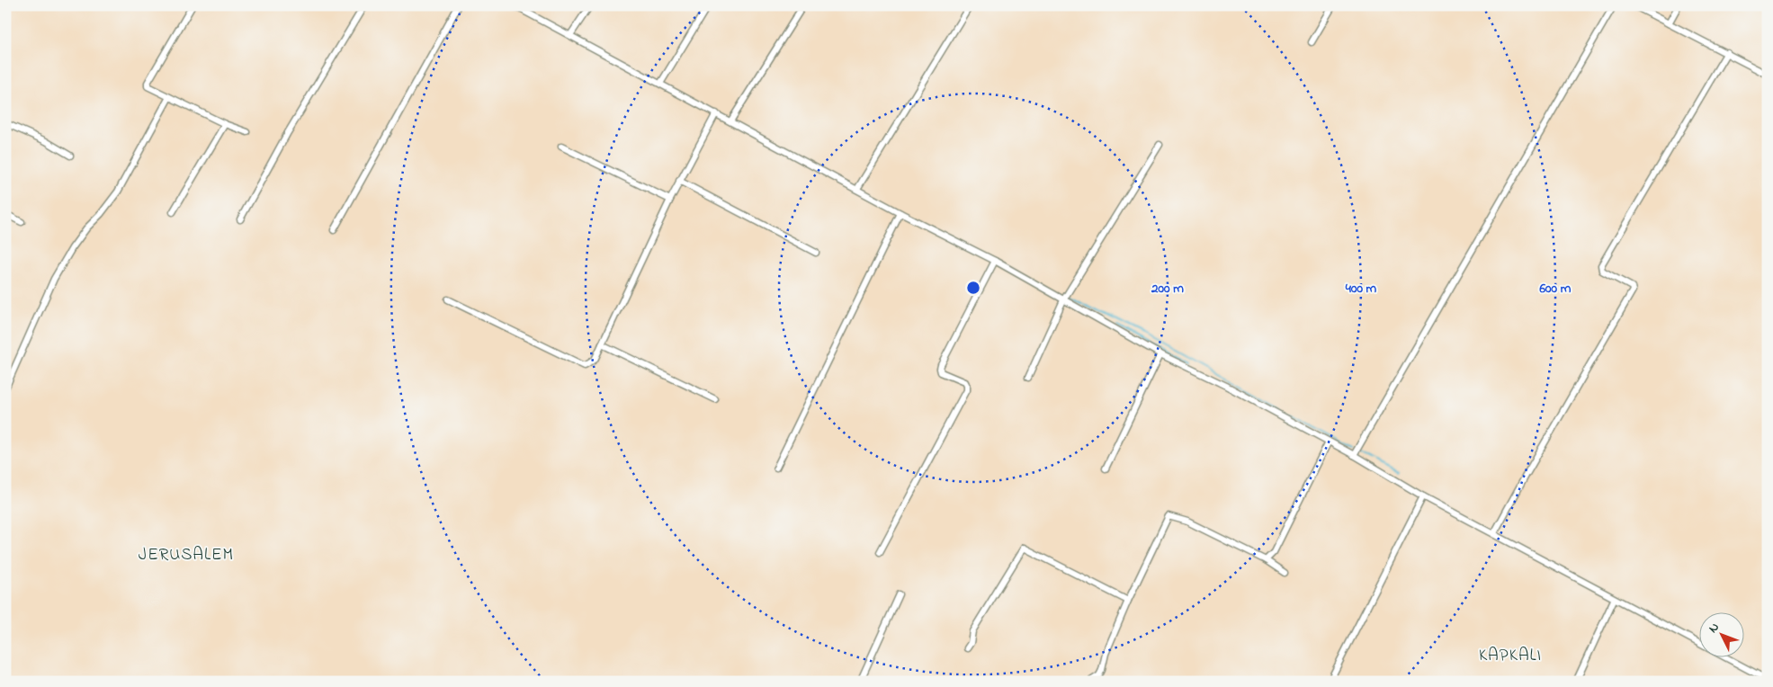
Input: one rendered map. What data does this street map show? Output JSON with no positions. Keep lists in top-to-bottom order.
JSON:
{
  "districts": ["JERUSALEM", "KAPKALI"],
  "north": "top left",
  "rings": ["200 m", "400 m", "600 m"]
}
